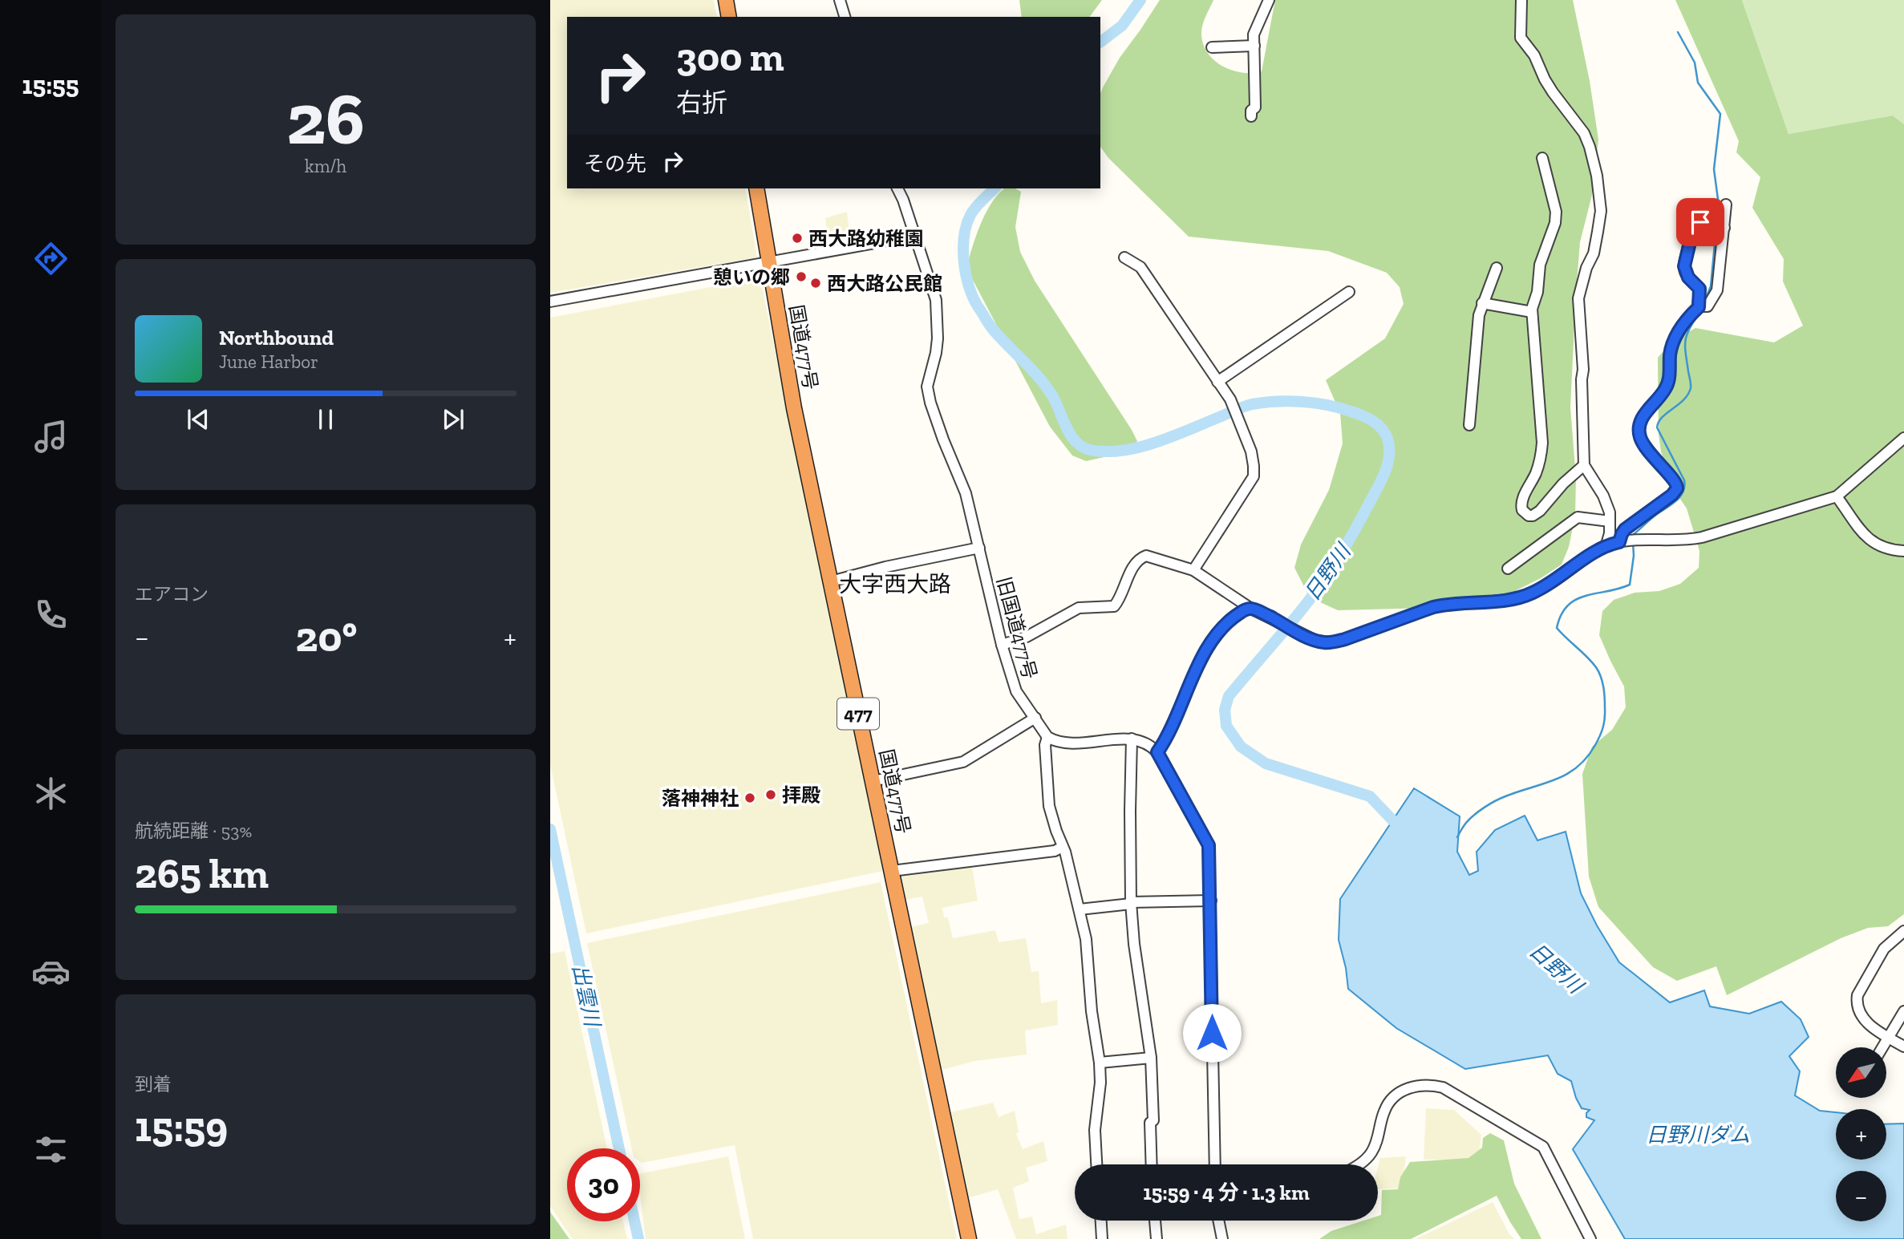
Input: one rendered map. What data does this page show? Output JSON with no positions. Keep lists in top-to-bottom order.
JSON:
{
  "streets": {
    "highway": ["国道477号", "477"],
    "street": ["旧国道477号"]
  },
  "districts": ["大字西大路"],
  "water": ["日野川", "出雲川", "日野川ダム"],
  "places": [
    "西大路幼稚園",
    "憩いの郷",
    "西大路公民館",
    "拝殿",
    "落神神社"
  ],
  "north": "bottom left",
  "page": {
    "tabs": "15:55",
    "tile": [
      ["26", "km/h"],
      "エアコン",
      ["航続距離 · 53%", "265 km"],
      ["到着", "15:59"]
    ],
    "turn": ["300 m", "右折"],
    "then": "その先",
    "song": ["Northbound", "June Harbor"],
    "heat": ["−", "20°", "+"],
    "map_buttons": ["+", "−"],
    "limit": "30",
    "trip": "15:59 · 4 分 · 1.3 km"
  }
}
